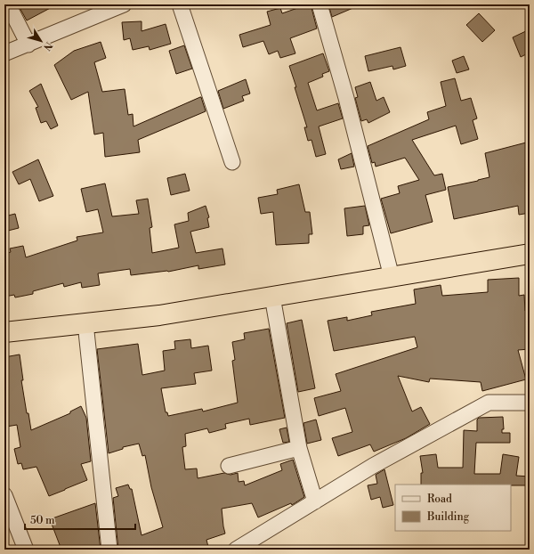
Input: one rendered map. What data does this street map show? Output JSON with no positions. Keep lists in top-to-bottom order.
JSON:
{
  "legend": ["Road", "Building"],
  "scale_bar": "50 m",
  "north": "bottom right"
}
